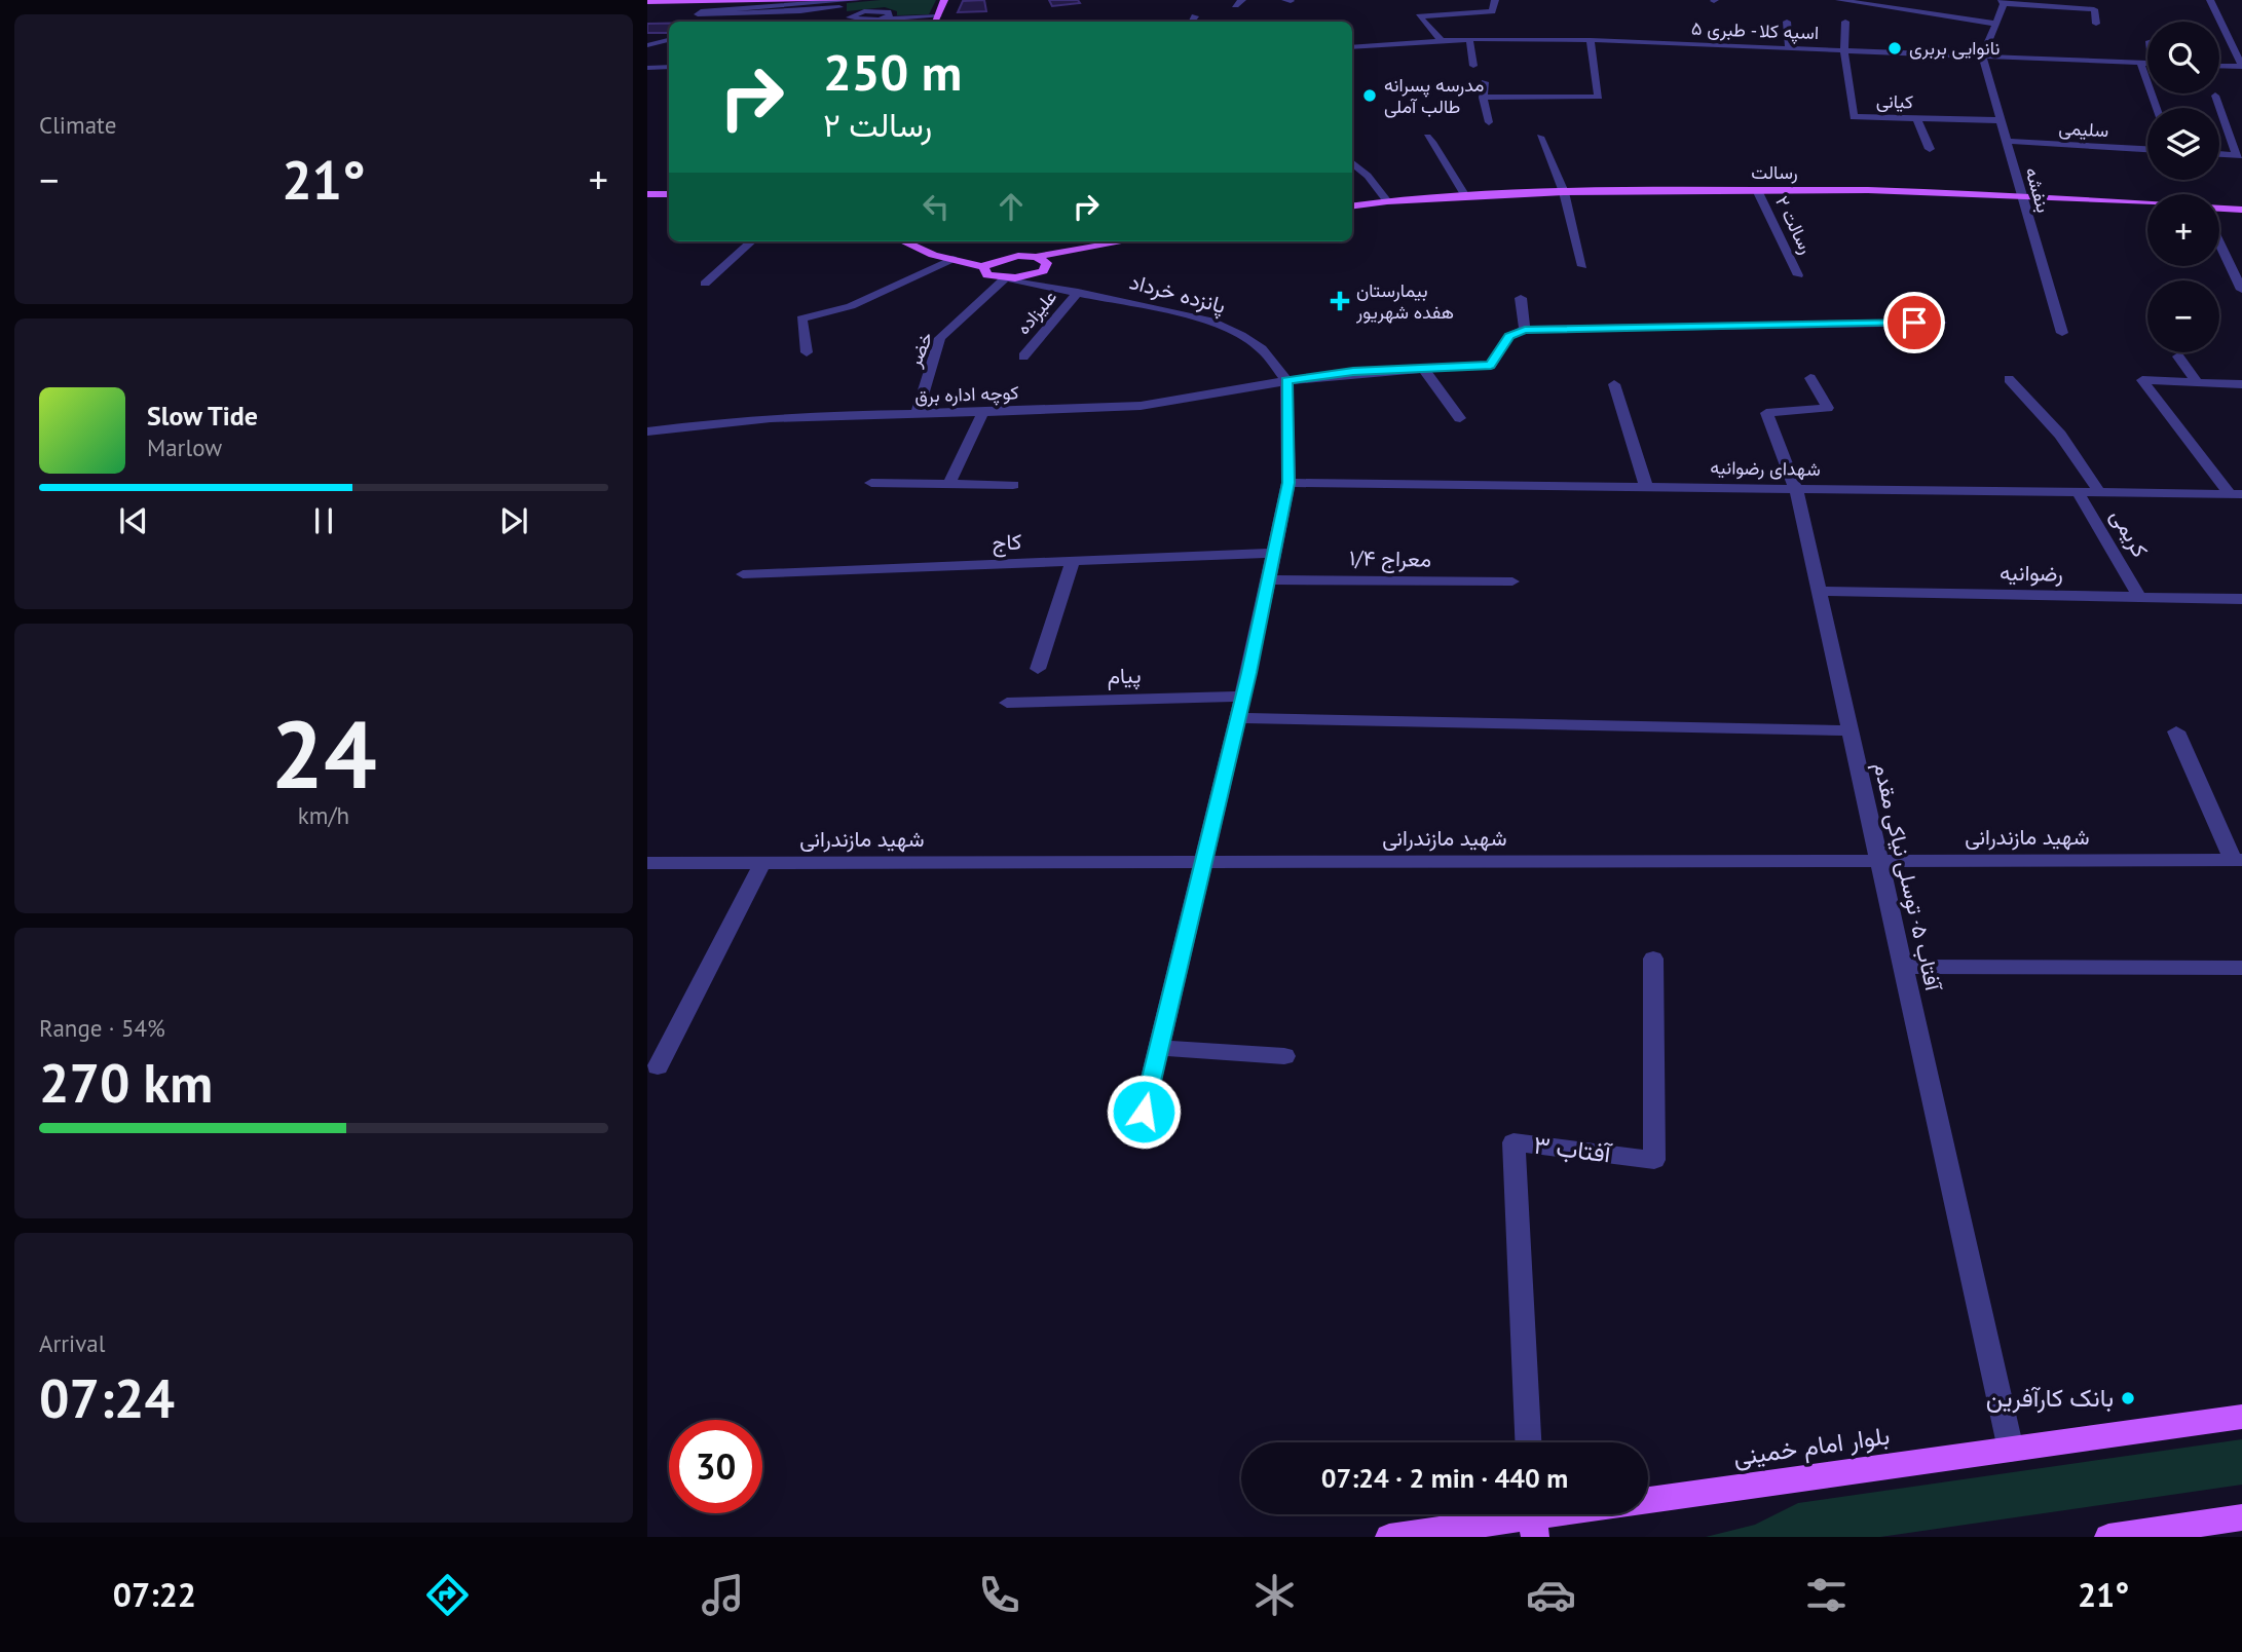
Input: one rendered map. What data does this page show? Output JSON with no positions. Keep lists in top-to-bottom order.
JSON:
{
  "streets": {
    "main road": ["رسالت", "بلوار امام خمینی"],
    "street": [
      "اسپه کلا - طبری ۵",
      "کیانی",
      "سلیمی",
      "بنفشه",
      "رسالت ۲",
      "پانزده خرداد",
      "علیزاده",
      "خضر",
      "کوچه اداره برق",
      "شهدای رضوانیه",
      "کریمی",
      "کاج",
      "معراج ۱/۴",
      "رضوانیه",
      "پیام",
      "شهید مازندرانی",
      "آفتاب ۵- توسلی نیاکی مقدم",
      "آفتاب ۳"
    ]
  },
  "crossings": [
    ["اسپه کلا - طبری ۵", "کیانی"],
    ["اسپه کلا - طبری ۵", "بنفشه"],
    ["کیانی", "بنفشه"],
    ["سلیمی", "بنفشه"],
    ["رسالت", "بنفشه"],
    ["رسالت", "رسالت ۲"],
    ["پانزده خرداد", "علیزاده"],
    ["پانزده خرداد", "خضر"],
    ["پانزده خرداد", "کوچه اداره برق"],
    ["خضر", "کوچه اداره برق"],
    ["شهدای رضوانیه", "کریمی"],
    ["شهدای رضوانیه", "آفتاب ۵- توسلی نیاکی مقدم"],
    ["کریمی", "رضوانیه"],
    ["رضوانیه", "آفتاب ۵- توسلی نیاکی مقدم"],
    ["شهید مازندرانی", "آفتاب ۵- توسلی نیاکی مقدم"],
    ["آفتاب ۵- توسلی نیاکی مقدم", "بلوار امام خمینی"]
  ],
  "places": {
    "other": ["نانوایی بربری", "مدرسه پسرانه طالب آملی", "بانک کارآفرین"],
    "health": ["بیمارستان هفده شهریور"]
  },
  "page": {
    "tile": [
      "Climate",
      ["24", "km/h"],
      ["Range · 54%", "270 km"],
      ["Arrival", "07:24"]
    ],
    "map_buttons": ["+", "−"],
    "turn": ["250 m", "رسالت ۲"],
    "heat": ["−", "21°", "+"],
    "song": ["Slow Tide", "Marlow"],
    "limit": "30",
    "trip": "07:24 · 2 min · 440 m",
    "tabs": ["07:22", "21°"]
  }
}
